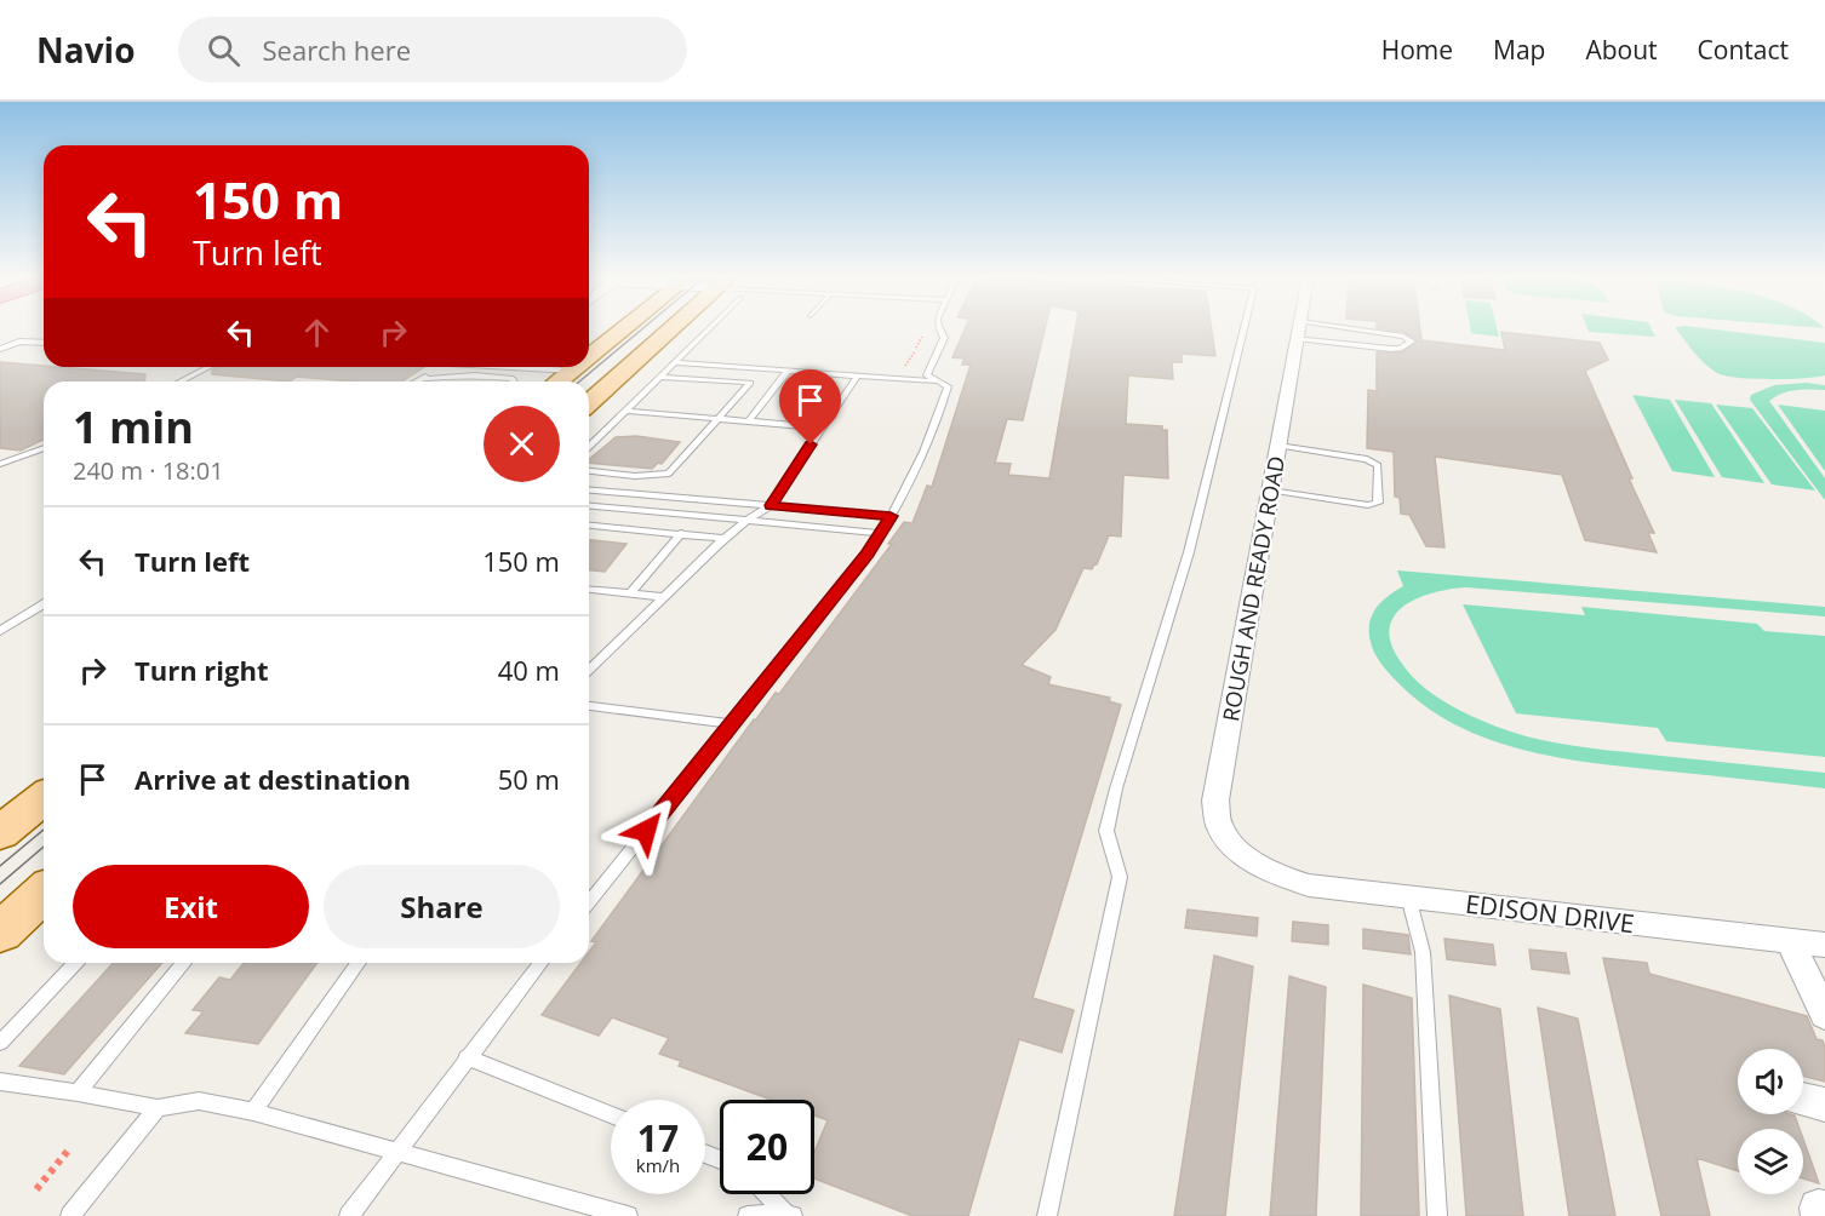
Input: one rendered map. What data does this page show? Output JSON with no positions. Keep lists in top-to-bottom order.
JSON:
{
  "streets": {
    "street": ["ROUGH AND READY ROAD", "EDISON DRIVE"]
  },
  "crossings": [
    ["ROUGH AND READY ROAD", "EDISON DRIVE"]
  ],
  "page": {
    "header": "Navio",
    "search": "Search here",
    "nav": [
      "Home",
      "Map",
      "About",
      "Contact"
    ],
    "turn": ["150 m", "Turn left"],
    "heading": ["1 min", "240 m · 18:01"],
    "list": [
      {
        "name": "Turn left",
        "value": "150 m"
      },
      {
        "name": "Turn right",
        "value": "40 m"
      },
      {
        "name": "Arrive at destination",
        "value": "50 m"
      }
    ],
    "buttons": ["Exit", "Share"],
    "speed": "17 km/h",
    "limit": "20"
  }
}
